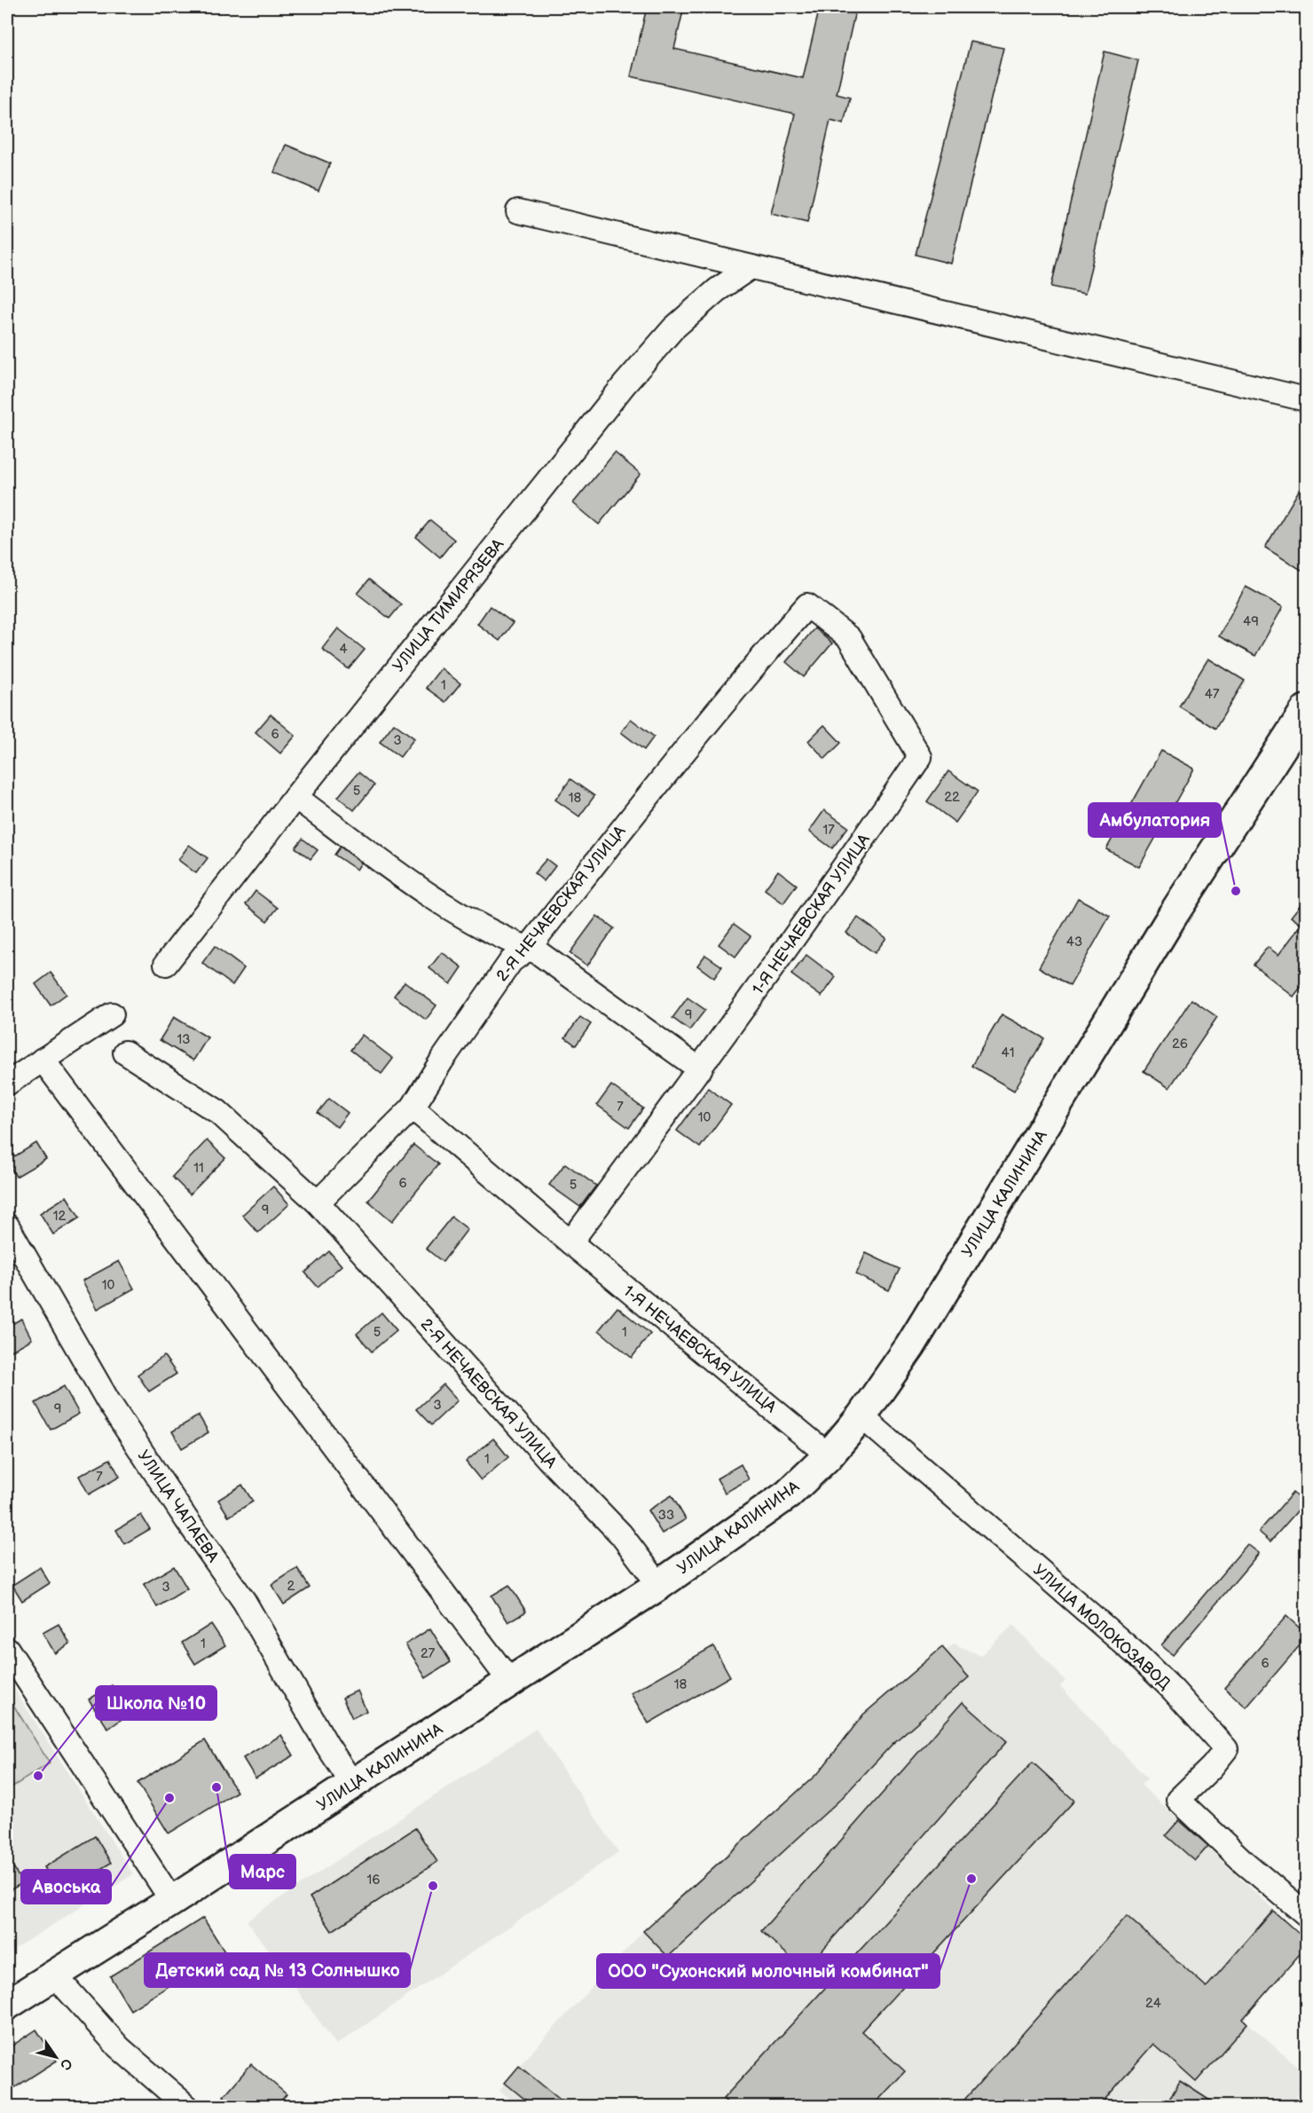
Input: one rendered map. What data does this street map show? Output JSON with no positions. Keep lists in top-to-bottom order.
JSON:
{
  "streets": {
    "main road": ["УЛИЦА КАЛИНИНА"],
    "street": [
      "УЛИЦА ТИМИРЯЗЕВА",
      "2-Я НЕЧАЕВСКАЯ УЛИЦА",
      "1-Я НЕЧАЕВСКАЯ УЛИЦА",
      "УЛИЦА ЧАПАЕВА",
      "УЛИЦА МОЛОКОЗАВОД"
    ]
  },
  "crossings": [
    ["2-Я НЕЧАЕВСКАЯ УЛИЦА", "1-Я НЕЧАЕВСКАЯ УЛИЦА"],
    ["2-Я НЕЧАЕВСКАЯ УЛИЦА", "УЛИЦА КАЛИНИНА"],
    ["1-Я НЕЧАЕВСКАЯ УЛИЦА", "УЛИЦА КАЛИНИНА"],
    ["УЛИЦА КАЛИНИНА", "УЛИЦА ЧАПАЕВА"],
    ["УЛИЦА КАЛИНИНА", "УЛИЦА МОЛОКОЗАВОД"]
  ],
  "places": [
    "Амбулатория",
    "Школа №10",
    "Марс",
    "Авоська",
    "ООО \"Сухонский молочный комбинат\"",
    "Детский сад № 13 Солнышко"
  ],
  "house_numbers": [
    "49",
    "4",
    "1",
    "47",
    "6",
    "3",
    "5",
    "22",
    "18",
    "17",
    "43",
    "9",
    "13",
    "26",
    "41",
    "7",
    "10",
    "11",
    "6",
    "5",
    "9",
    "12",
    "10",
    "5",
    "1",
    "3",
    "9",
    "1",
    "7",
    "33",
    "2",
    "3",
    "1",
    "27",
    "6",
    "18",
    "16",
    "24"
  ],
  "north": "bottom right"
}
